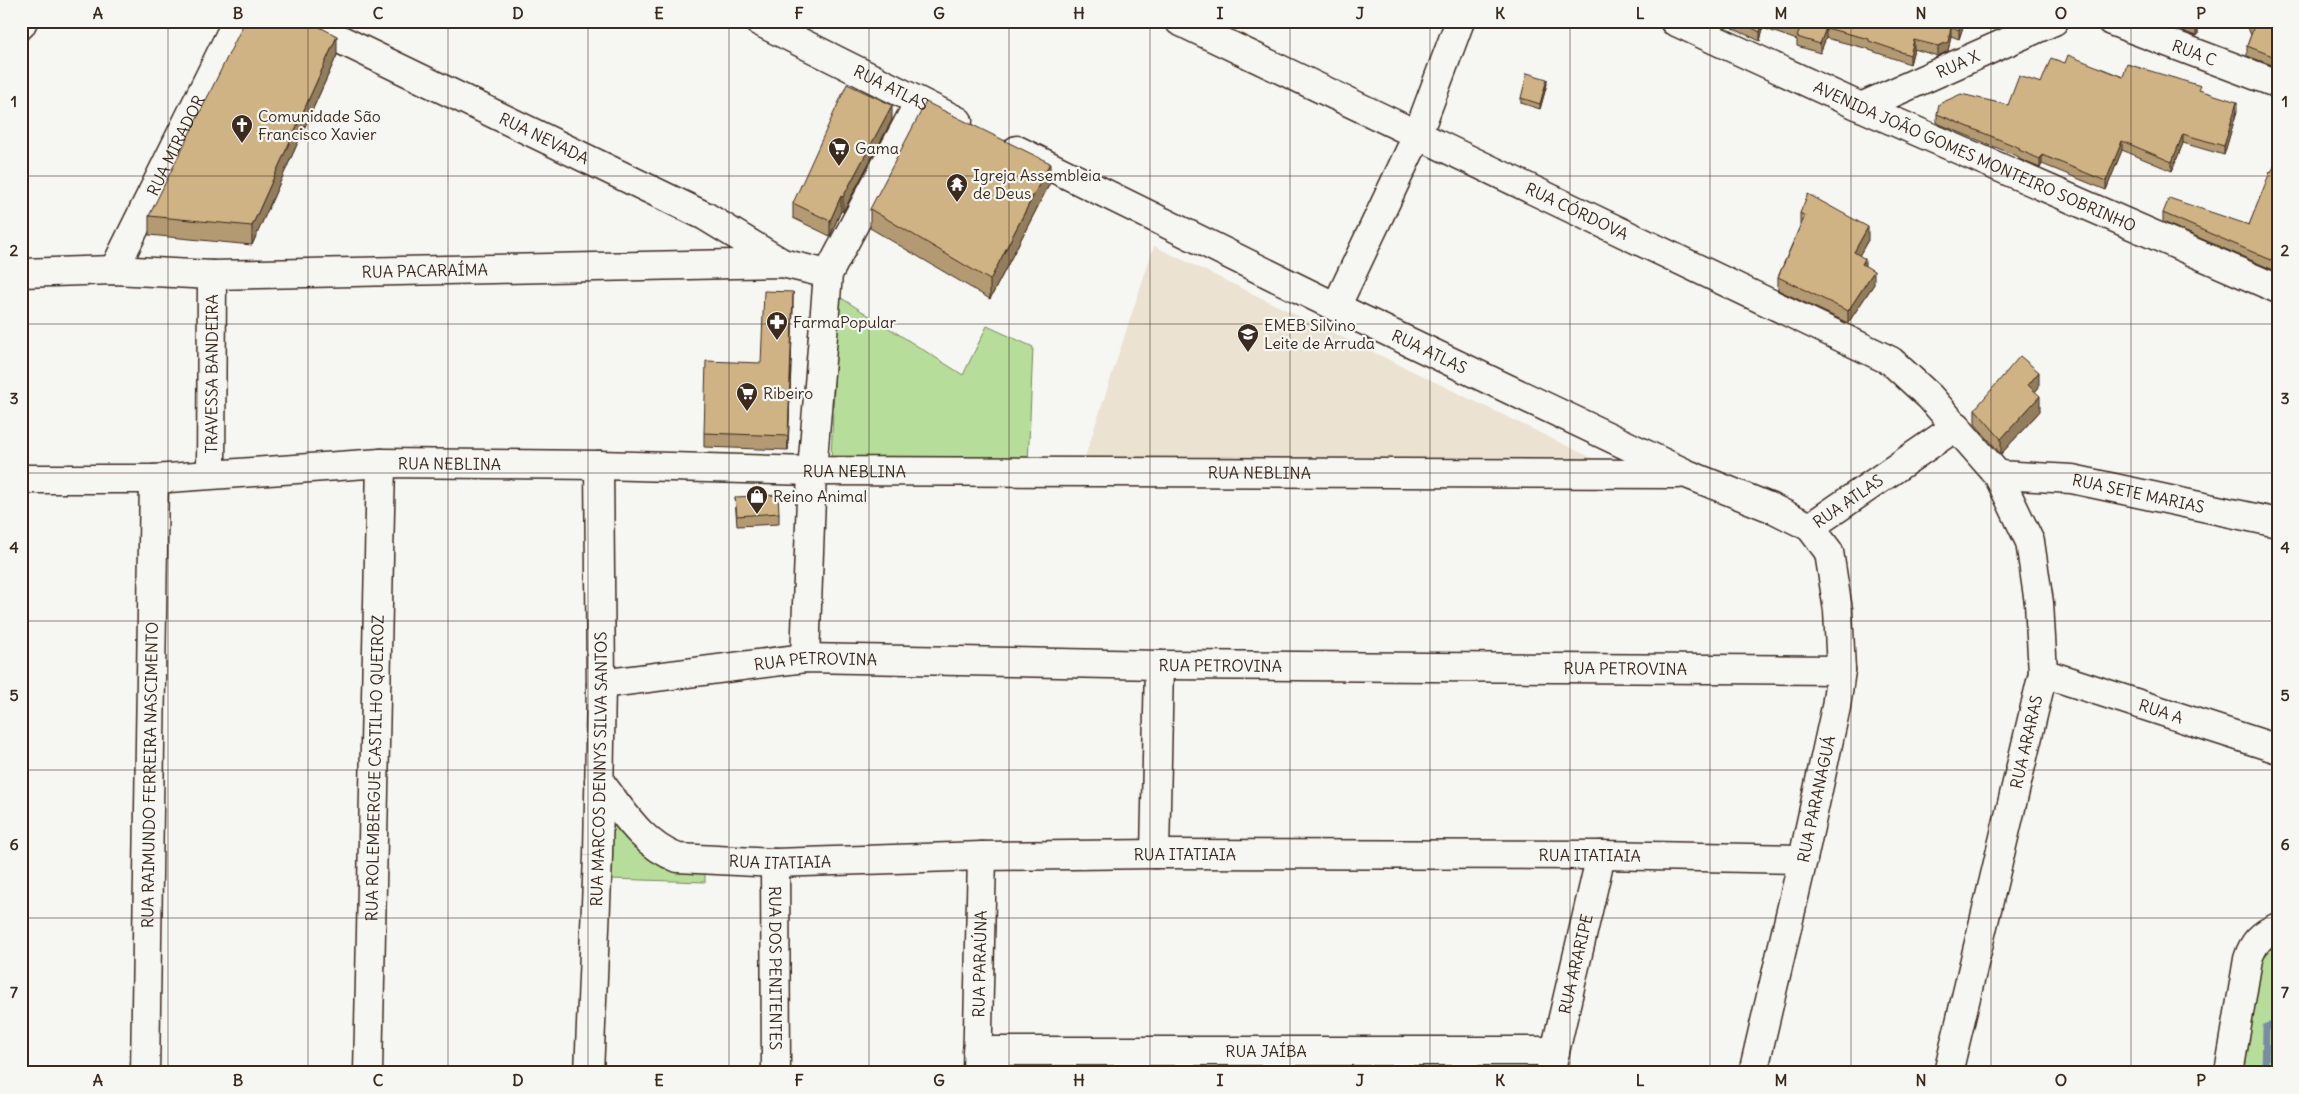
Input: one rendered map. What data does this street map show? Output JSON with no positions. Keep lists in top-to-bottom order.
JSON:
{
  "streets": {
    "street": [
      "RUA C",
      "RUA X",
      "RUA ATLAS",
      "RUA NEVADA",
      "RUA MIRADOR",
      "AVENIDA JOÃO GOMES MONTEIRO SOBRINHO",
      "RUA CÓRDOVA",
      "RUA PACARAÍMA",
      "TRAVESSA BANDEIRA",
      "RUA NEBLINA",
      "RUA SETE MARIAS",
      "RUA PETROVINA",
      "RUA A",
      "RUA ARARAS",
      "RUA ROLEMBERGUE CASTILHO QUEIROZ",
      "RUA MARCOS DENNYS SILVA SANTOS",
      "RUA RAIMUNDO FERREIRA NASCIMENTO",
      "RUA PARANAGUÁ",
      "RUA ITATIAIA",
      "RUA PARAÚNA",
      "RUA ARARIPE",
      "RUA DOS PENITENTES",
      "RUA JAÍBA"
    ]
  },
  "crossings": [
    ["RUA X", "AVENIDA JOÃO GOMES MONTEIRO SOBRINHO"],
    ["RUA ATLAS", "RUA CÓRDOVA"],
    ["RUA ATLAS", "RUA NEBLINA"],
    ["RUA ATLAS", "RUA ARARAS"],
    ["RUA ATLAS", "RUA PARANAGUÁ"],
    ["RUA NEVADA", "RUA PACARAÍMA"],
    ["RUA MIRADOR", "RUA PACARAÍMA"],
    ["RUA CÓRDOVA", "RUA ARARAS"],
    ["RUA PACARAÍMA", "TRAVESSA BANDEIRA"],
    ["TRAVESSA BANDEIRA", "RUA NEBLINA"],
    ["RUA NEBLINA", "RUA ROLEMBERGUE CASTILHO QUEIROZ"],
    ["RUA NEBLINA", "RUA MARCOS DENNYS SILVA SANTOS"],
    ["RUA NEBLINA", "RUA RAIMUNDO FERREIRA NASCIMENTO"],
    ["RUA SETE MARIAS", "RUA ARARAS"],
    ["RUA PETROVINA", "RUA MARCOS DENNYS SILVA SANTOS"],
    ["RUA PETROVINA", "RUA PARANAGUÁ"],
    ["RUA A", "RUA ARARAS"],
    ["RUA MARCOS DENNYS SILVA SANTOS", "RUA ITATIAIA"],
    ["RUA PARANAGUÁ", "RUA ITATIAIA"],
    ["RUA ITATIAIA", "RUA PARAÚNA"],
    ["RUA ITATIAIA", "RUA ARARIPE"],
    ["RUA ITATIAIA", "RUA DOS PENITENTES"],
    ["RUA PARAÚNA", "RUA JAÍBA"],
    ["RUA ARARIPE", "RUA JAÍBA"]
  ],
  "places": {
    "church": ["Comunidade São Francisco Xavier"],
    "supermarket": ["Gama", "Ribeiro"],
    "temple": ["Igreja Assembleia de Deus"],
    "pharmacy": ["FarmaPopular"],
    "school or university": ["EMEB Silvino Leite de Arruda"],
    "shop": ["Reino Animal"]
  },
  "grid": {
    "columns": [
      "A",
      "B",
      "C",
      "D",
      "E",
      "F",
      "G",
      "H",
      "I",
      "J",
      "K",
      "L",
      "M",
      "N",
      "O",
      "P"
    ],
    "rows": [
      "1",
      "2",
      "3",
      "4",
      "5",
      "6",
      "7"
    ]
  }
}
